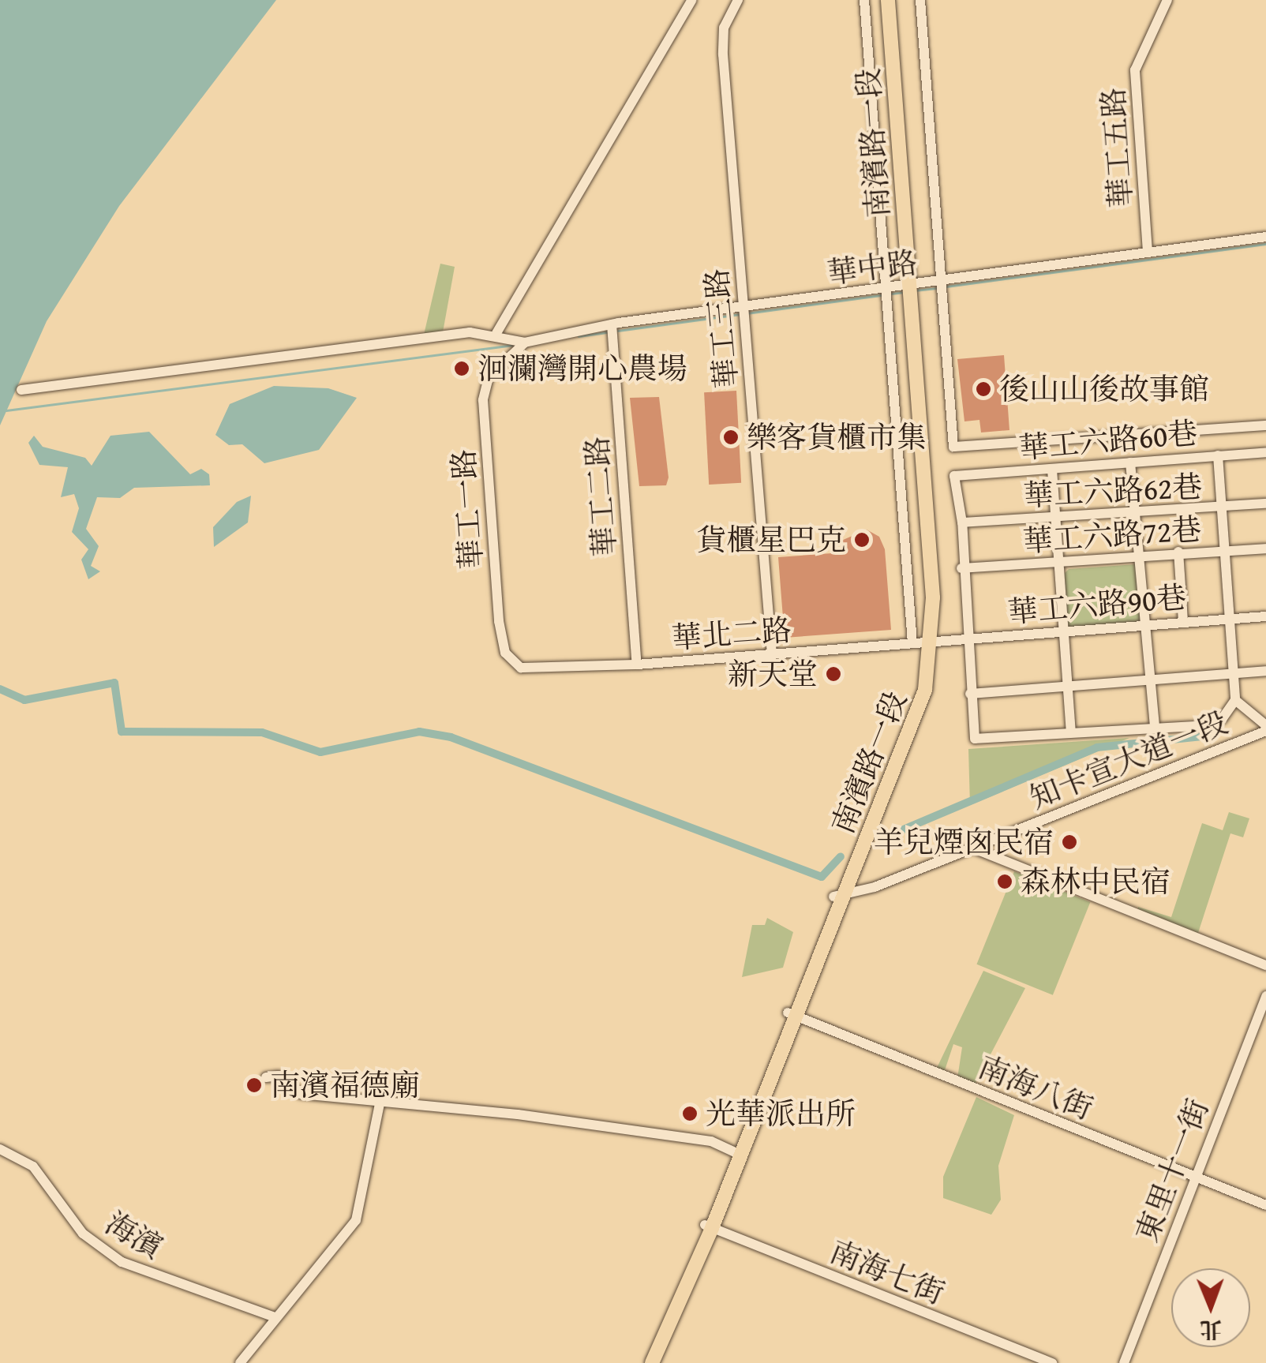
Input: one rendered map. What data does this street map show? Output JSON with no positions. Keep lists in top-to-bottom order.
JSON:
{
  "streets": {
    "main road": ["南濱路一段"],
    "street": [
      "華工五路",
      "華中路",
      "華工三路",
      "華工六路60巷",
      "華工六路62巷",
      "華工二路",
      "華工一路",
      "華工六路72巷",
      "華工六路90巷",
      "華北二路",
      "知卡宣大道一段",
      "南海八街",
      "東里十一街",
      "海濱",
      "南海七街"
    ]
  },
  "crossings": [
    ["南濱路一段", "華中路"],
    ["南濱路一段", "華工六路90巷"],
    ["南濱路一段", "華北二路"],
    ["南濱路一段", "知卡宣大道一段"],
    ["南濱路一段", "南海八街"],
    ["南濱路一段", "南海七街"],
    ["華工五路", "華中路"],
    ["華中路", "華工三路"],
    ["華中路", "華工二路"],
    ["華中路", "華工一路"],
    ["華工三路", "華北二路"],
    ["華工六路60巷", "華工六路62巷"],
    ["華工二路", "華北二路"],
    ["華工一路", "華北二路"],
    ["華工六路90巷", "華北二路"],
    ["南海八街", "東里十一街"]
  ],
  "places": [
    "洄瀾灣開心農場",
    "後山山後故事館",
    "樂客貨櫃市集",
    "貨櫃星巴克",
    "新天堂",
    "羊兒煙囪民宿",
    "森林中民宿",
    "南濱福德廟",
    "光華派出所"
  ],
  "north": "bottom"
}
